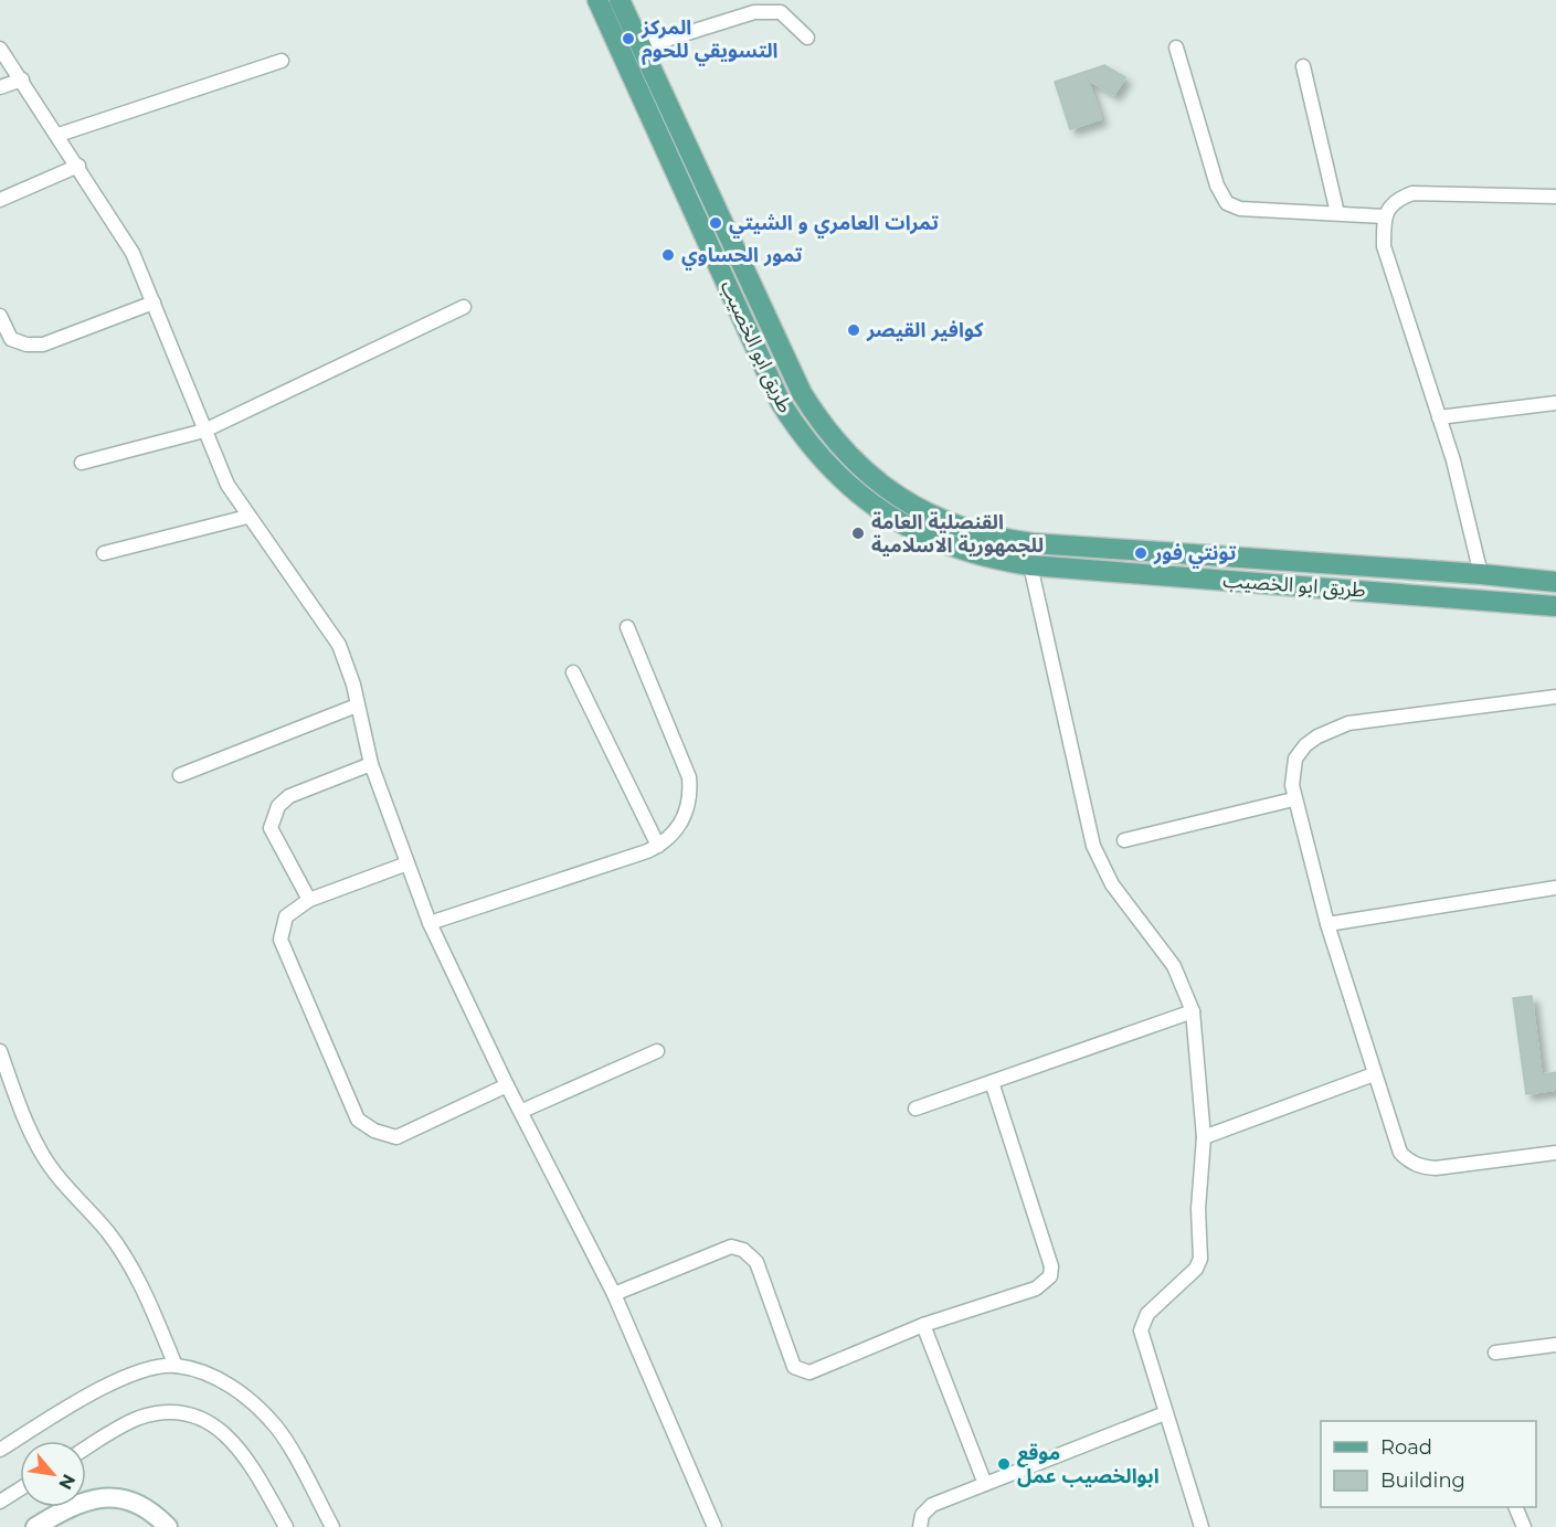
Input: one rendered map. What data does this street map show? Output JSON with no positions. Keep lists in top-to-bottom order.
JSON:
{
  "streets": {
    "main road": ["طريق ابو الخصيب"]
  },
  "places": [
    "المركز التسويقي للحوم",
    "تمرات العامري و الشيتي",
    "تمور الحساوي",
    "كوافير القيصر",
    "القنصلية العامة للجمهورية الاسلامية",
    "تونتي فور",
    "موقع ابوالخصيب عمل"
  ],
  "legend": ["Road", "Building"],
  "north": "bottom right"
}
